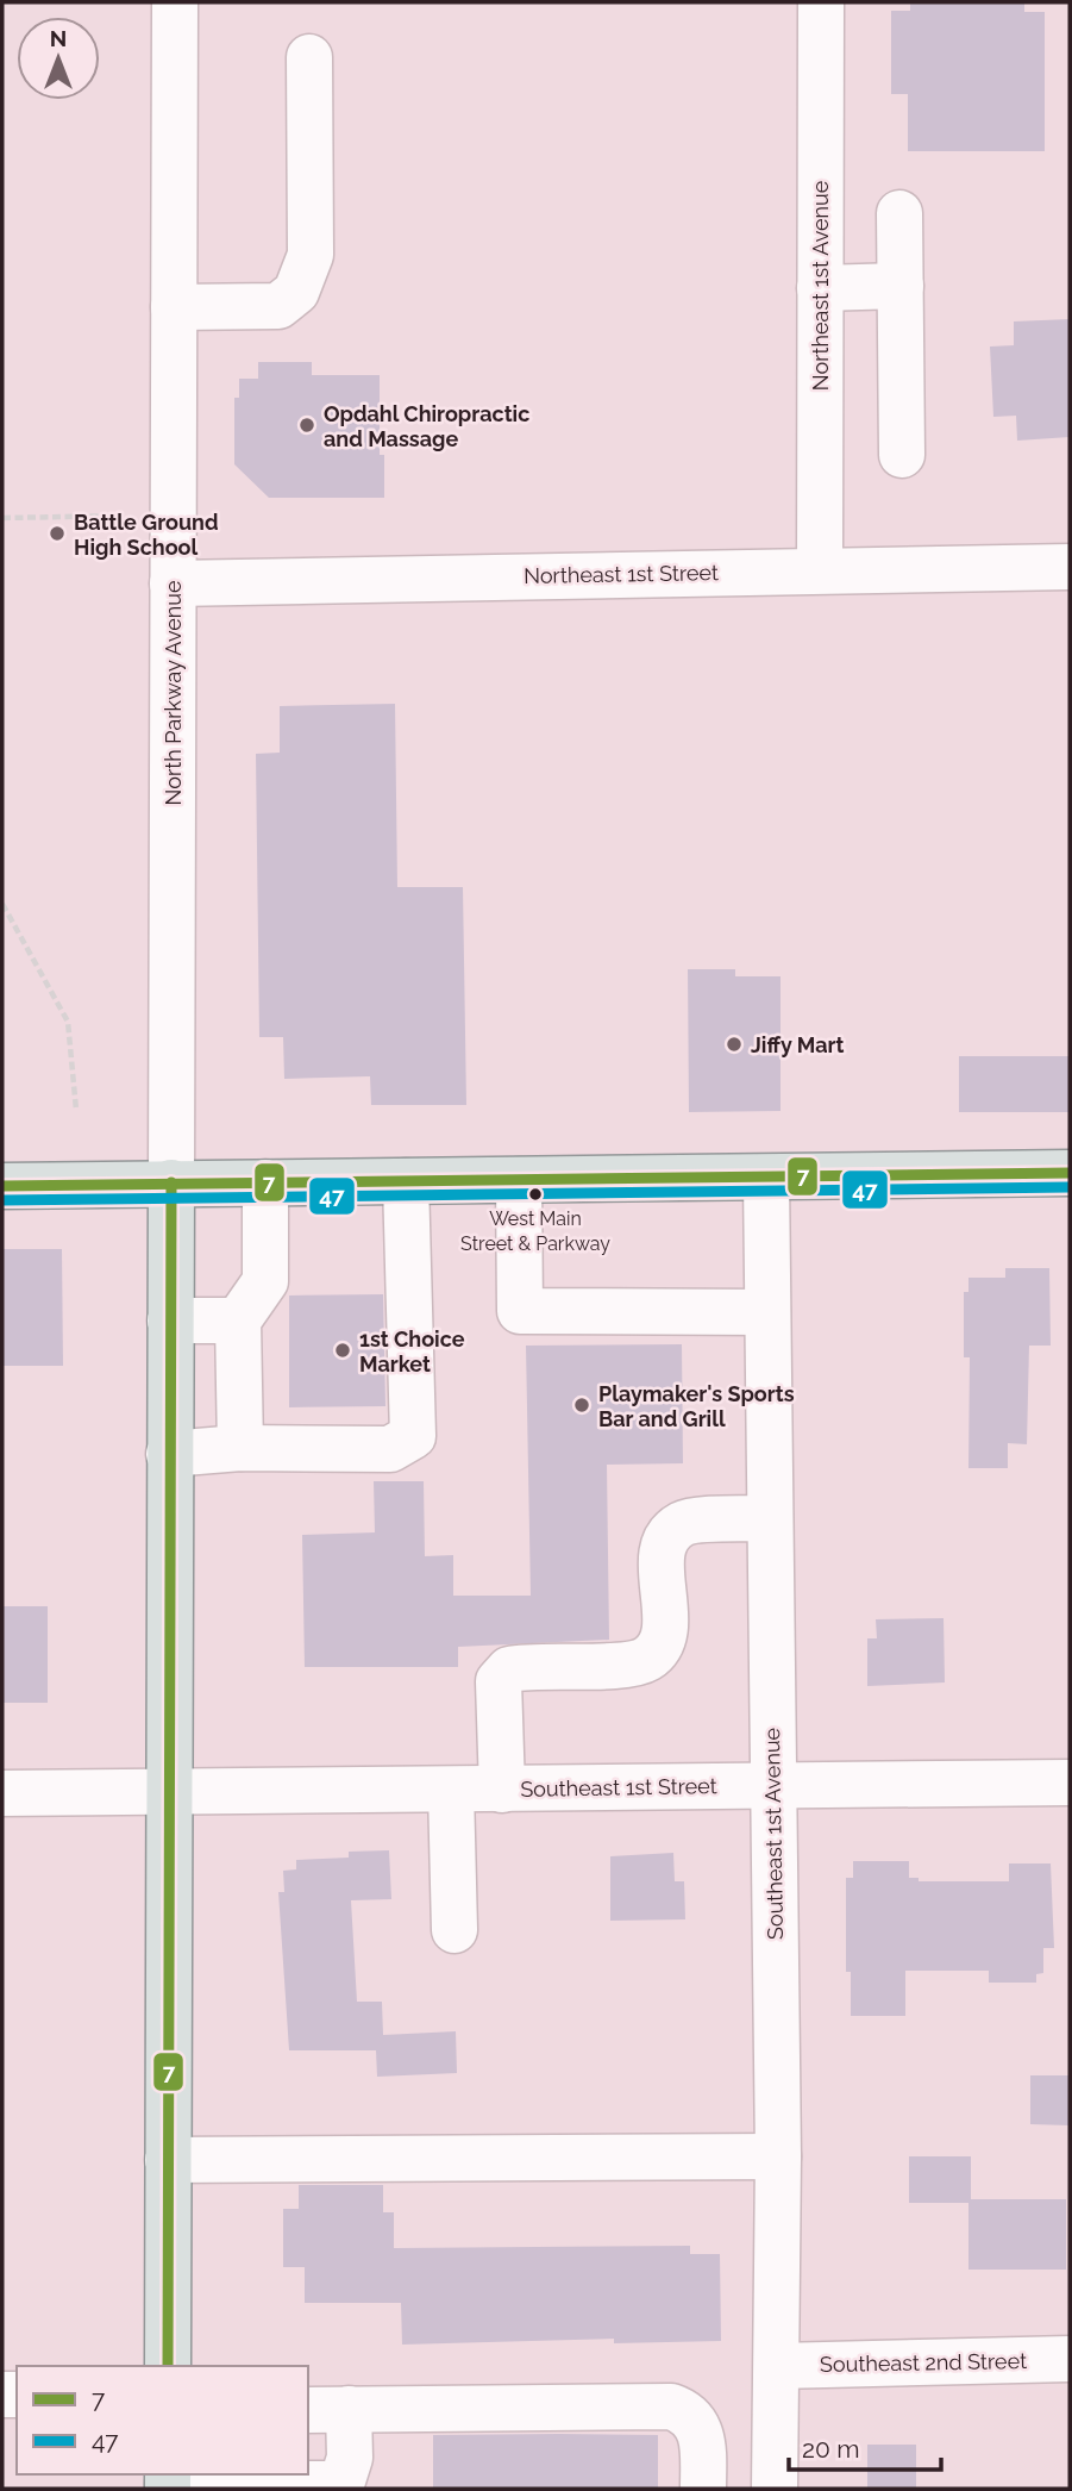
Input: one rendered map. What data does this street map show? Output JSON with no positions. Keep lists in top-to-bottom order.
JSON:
{
  "streets": {
    "street": [
      "Northeast 1st Avenue",
      "Northeast 1st Street",
      "North Parkway Avenue",
      "Southeast 1st Street",
      "Southeast 1st Avenue",
      "Southeast 2nd Street"
    ]
  },
  "crossings": [
    ["Northeast 1st Avenue", "Northeast 1st Street"],
    ["Northeast 1st Street", "North Parkway Avenue"],
    ["Southeast 1st Street", "Southeast 1st Avenue"],
    ["Southeast 1st Avenue", "Southeast 2nd Street"]
  ],
  "places": [
    "Opdahl Chiropractic and Massage",
    "Battle Ground High School",
    "Jiffy Mart",
    "West Main Street & Parkway",
    "1st Choice Market",
    "Playmaker's Sports Bar and Grill"
  ],
  "lines": ["transit line 7", "transit line 47"],
  "legend": ["7", "47"],
  "scale_bar": "20 m",
  "north": "top"
}
